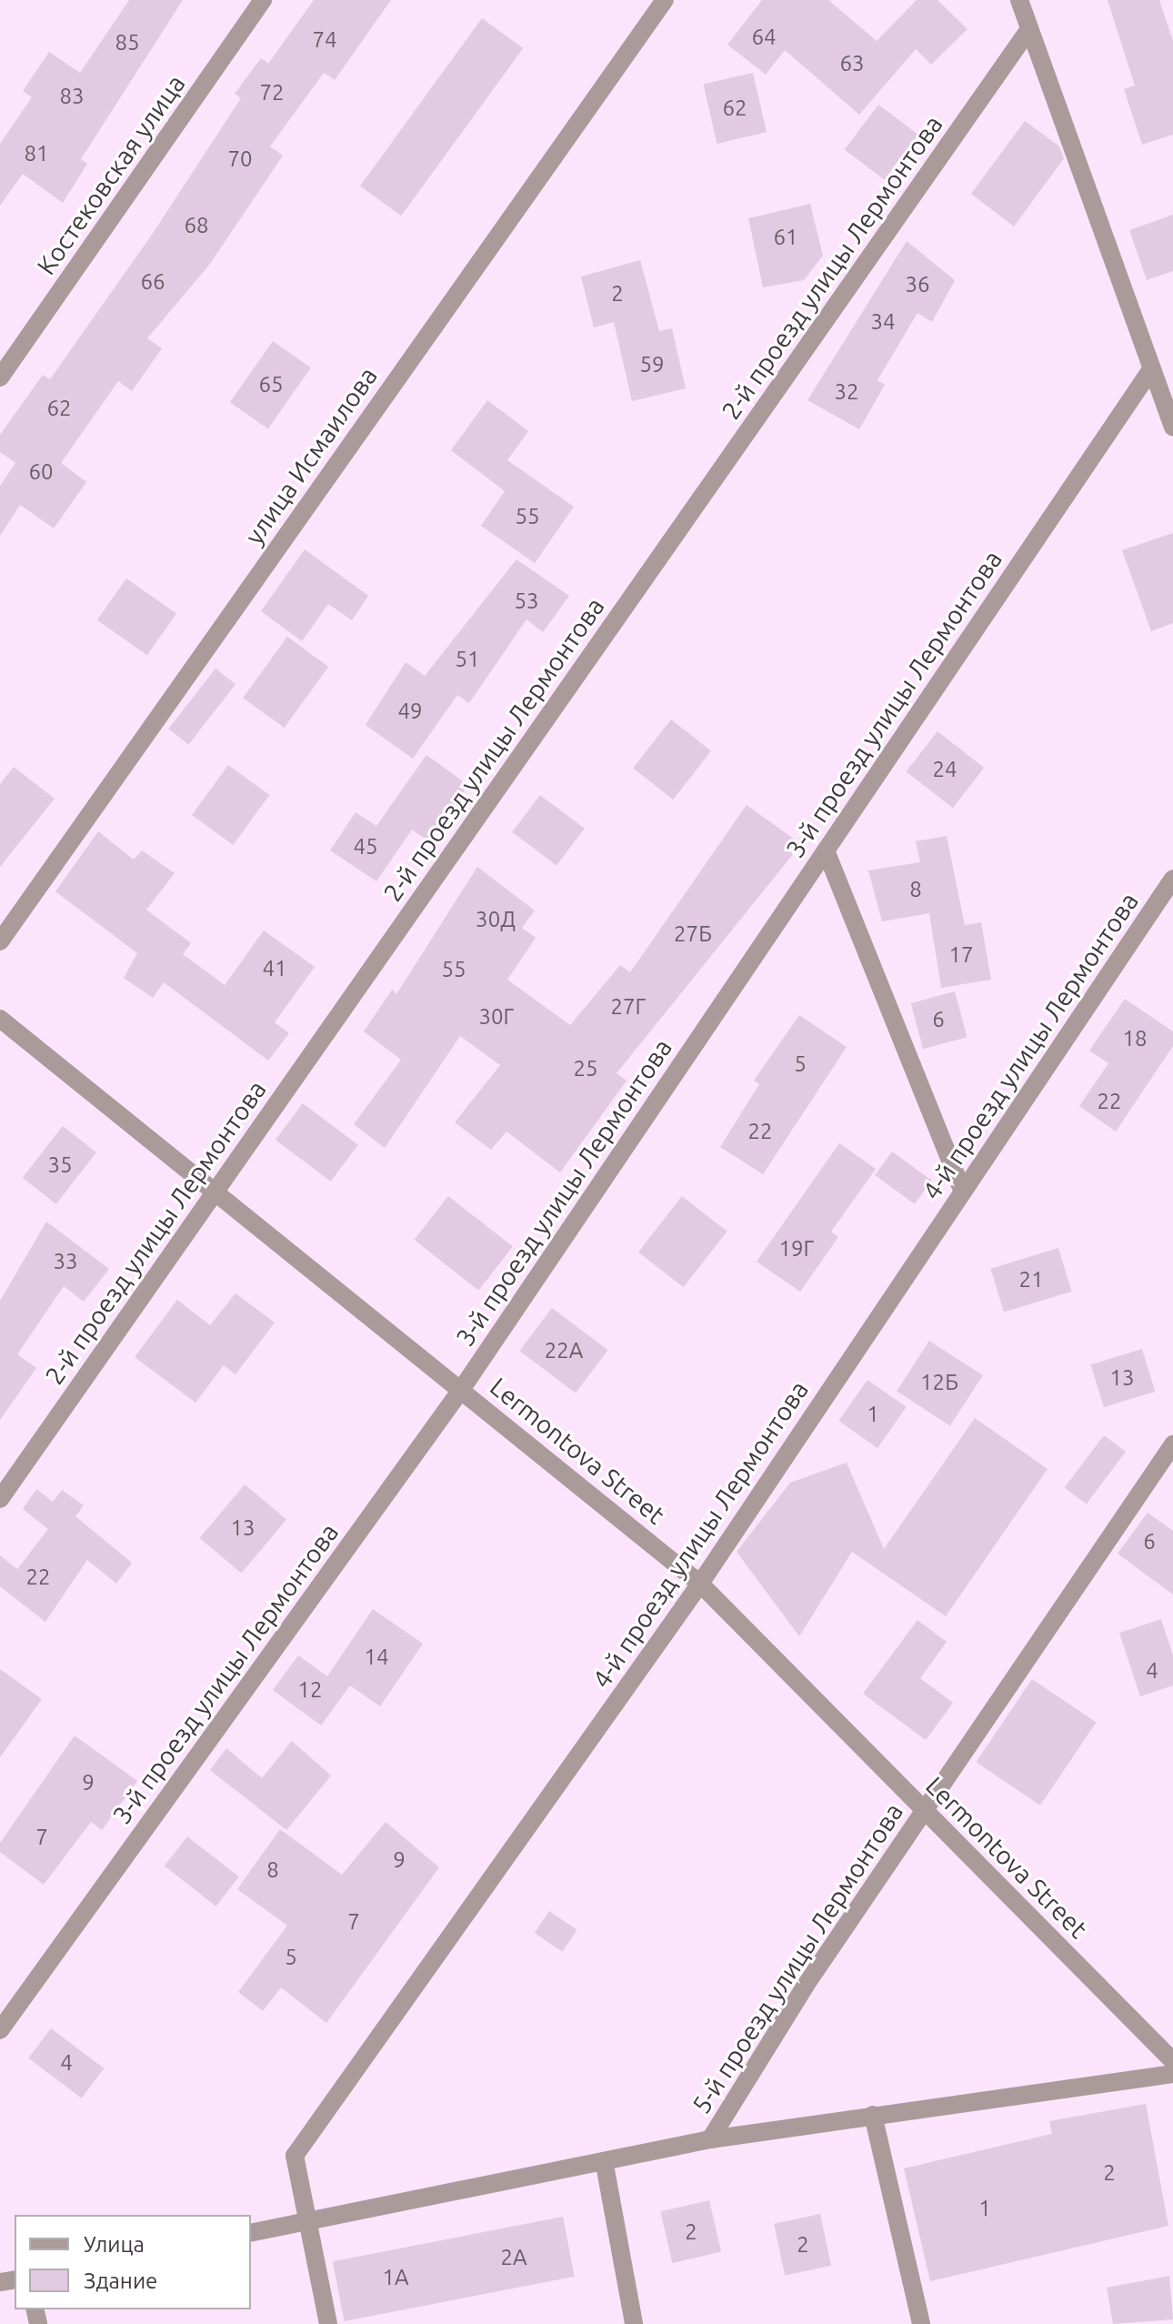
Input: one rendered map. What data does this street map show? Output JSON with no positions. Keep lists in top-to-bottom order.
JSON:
{
  "streets": {
    "street": [
      "Костековская улица",
      "2-й проезд улицы Лермонтова",
      "улица Исмаилова",
      "3-й проезд улицы Лермонтова",
      "4-й проезд улицы Лермонтова",
      "Lermontova Street",
      "5-й проезд улицы Лермонтова"
    ]
  },
  "crossings": [
    ["2-й проезд улицы Лермонтова", "Lermontova Street"],
    ["3-й проезд улицы Лермонтова", "Lermontova Street"],
    ["4-й проезд улицы Лермонтова", "Lermontova Street"],
    ["Lermontova Street", "5-й проезд улицы Лермонтова"]
  ],
  "house_numbers": [
    "64",
    "74",
    "85",
    "63",
    "72",
    "83",
    "62",
    "81",
    "70",
    "68",
    "61",
    "66",
    "36",
    "2",
    "34",
    "59",
    "65",
    "32",
    "62",
    "60",
    "55",
    "53",
    "51",
    "49",
    "24",
    "45",
    "8",
    "30Д",
    "27Б",
    "17",
    "41",
    "55",
    "27Г",
    "30Г",
    "6",
    "18",
    "5",
    "25",
    "22",
    "22",
    "35",
    "19Г",
    "33",
    "21",
    "22А",
    "13",
    "12Б",
    "1",
    "13",
    "6",
    "22",
    "14",
    "4",
    "12",
    "9",
    "7",
    "9",
    "8",
    "7",
    "5",
    "4",
    "2",
    "1",
    "2",
    "2",
    "2А",
    "1А"
  ],
  "legend": ["Улица", "Здание"]
}
